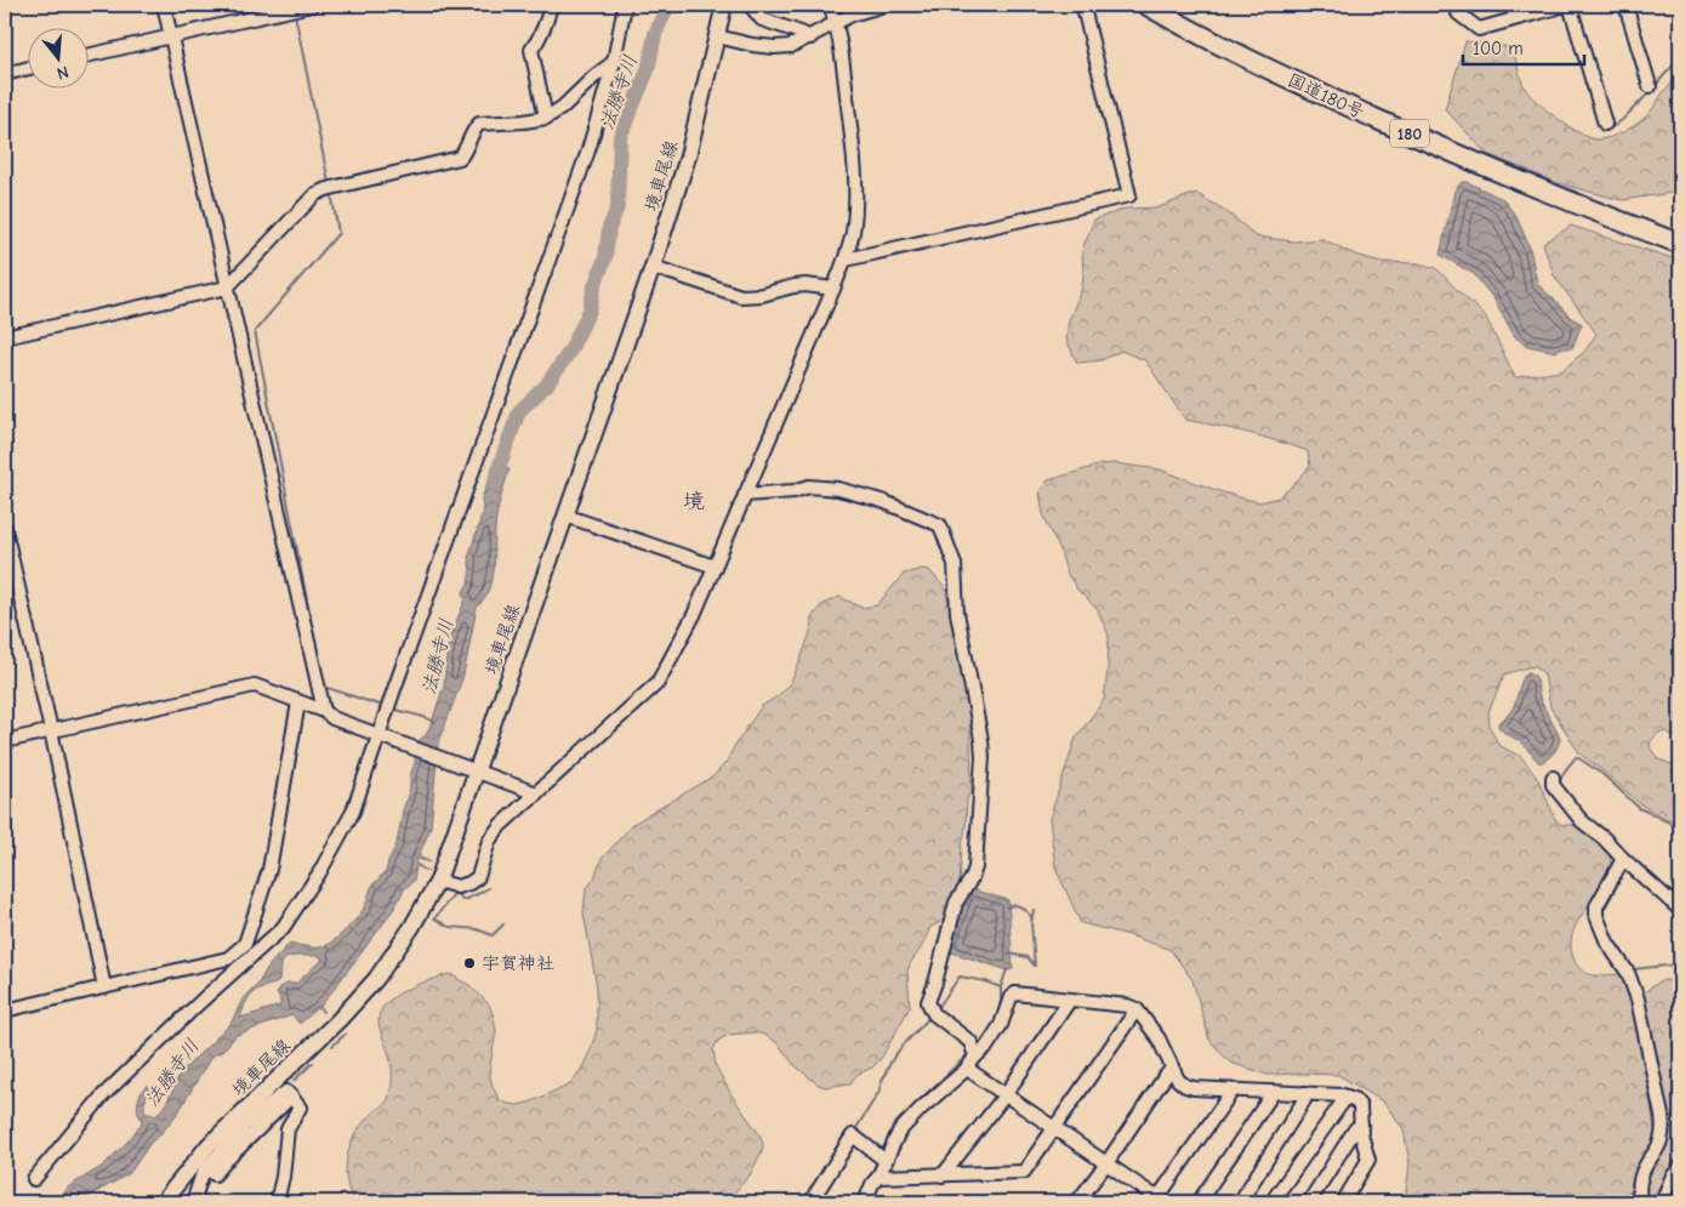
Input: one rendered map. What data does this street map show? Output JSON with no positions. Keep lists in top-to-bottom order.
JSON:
{
  "streets": {
    "highway": ["国道180号", "180"],
    "main road": ["境車尾線"]
  },
  "districts": ["境"],
  "water": ["法勝寺川"],
  "places": ["宇賀神社"],
  "scale_bar": "100 m",
  "north": "bottom"
}
